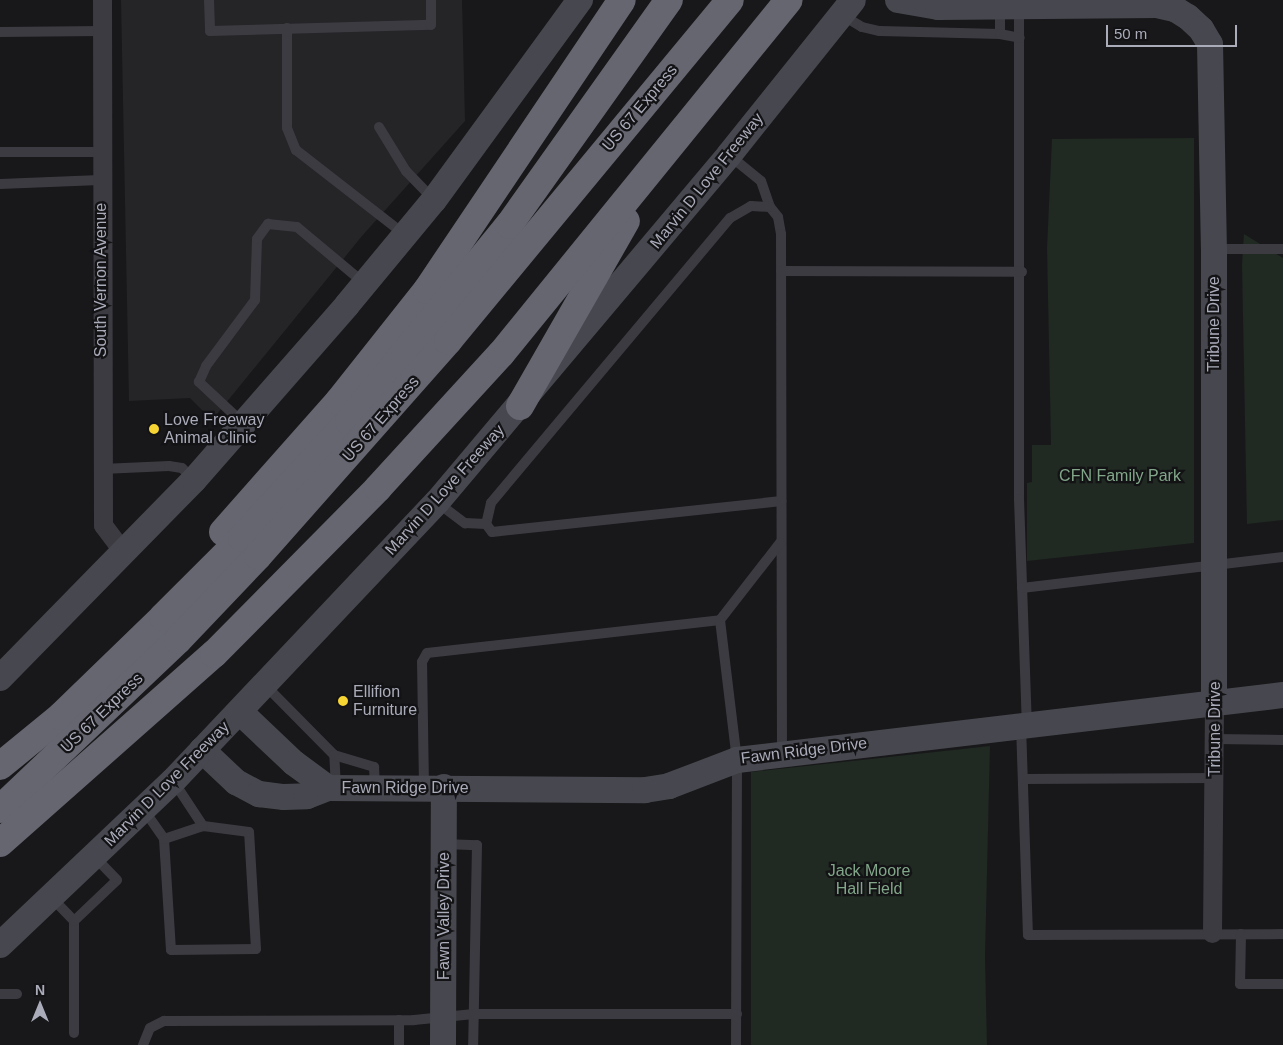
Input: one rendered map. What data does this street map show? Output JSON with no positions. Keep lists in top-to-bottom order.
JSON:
{
  "streets": {
    "highway": ["US 67 Express"],
    "street": [
      "Marvin D Love Freeway",
      "South Vernon Avenue",
      "Tribune Drive",
      "Fawn Ridge Drive",
      "Fawn Valley Drive"
    ]
  },
  "crossings": [
    ["Marvin D Love Freeway", "Fawn Ridge Drive"],
    ["Tribune Drive", "Fawn Ridge Drive"],
    ["Fawn Ridge Drive", "Fawn Valley Drive"]
  ],
  "parks": ["CFN Family Park", "Jack Moore Hall Field"],
  "places": ["Love Freeway Animal Clinic", "Ellifion Furniture"],
  "scale_bar": "50 m",
  "north": "top"
}
